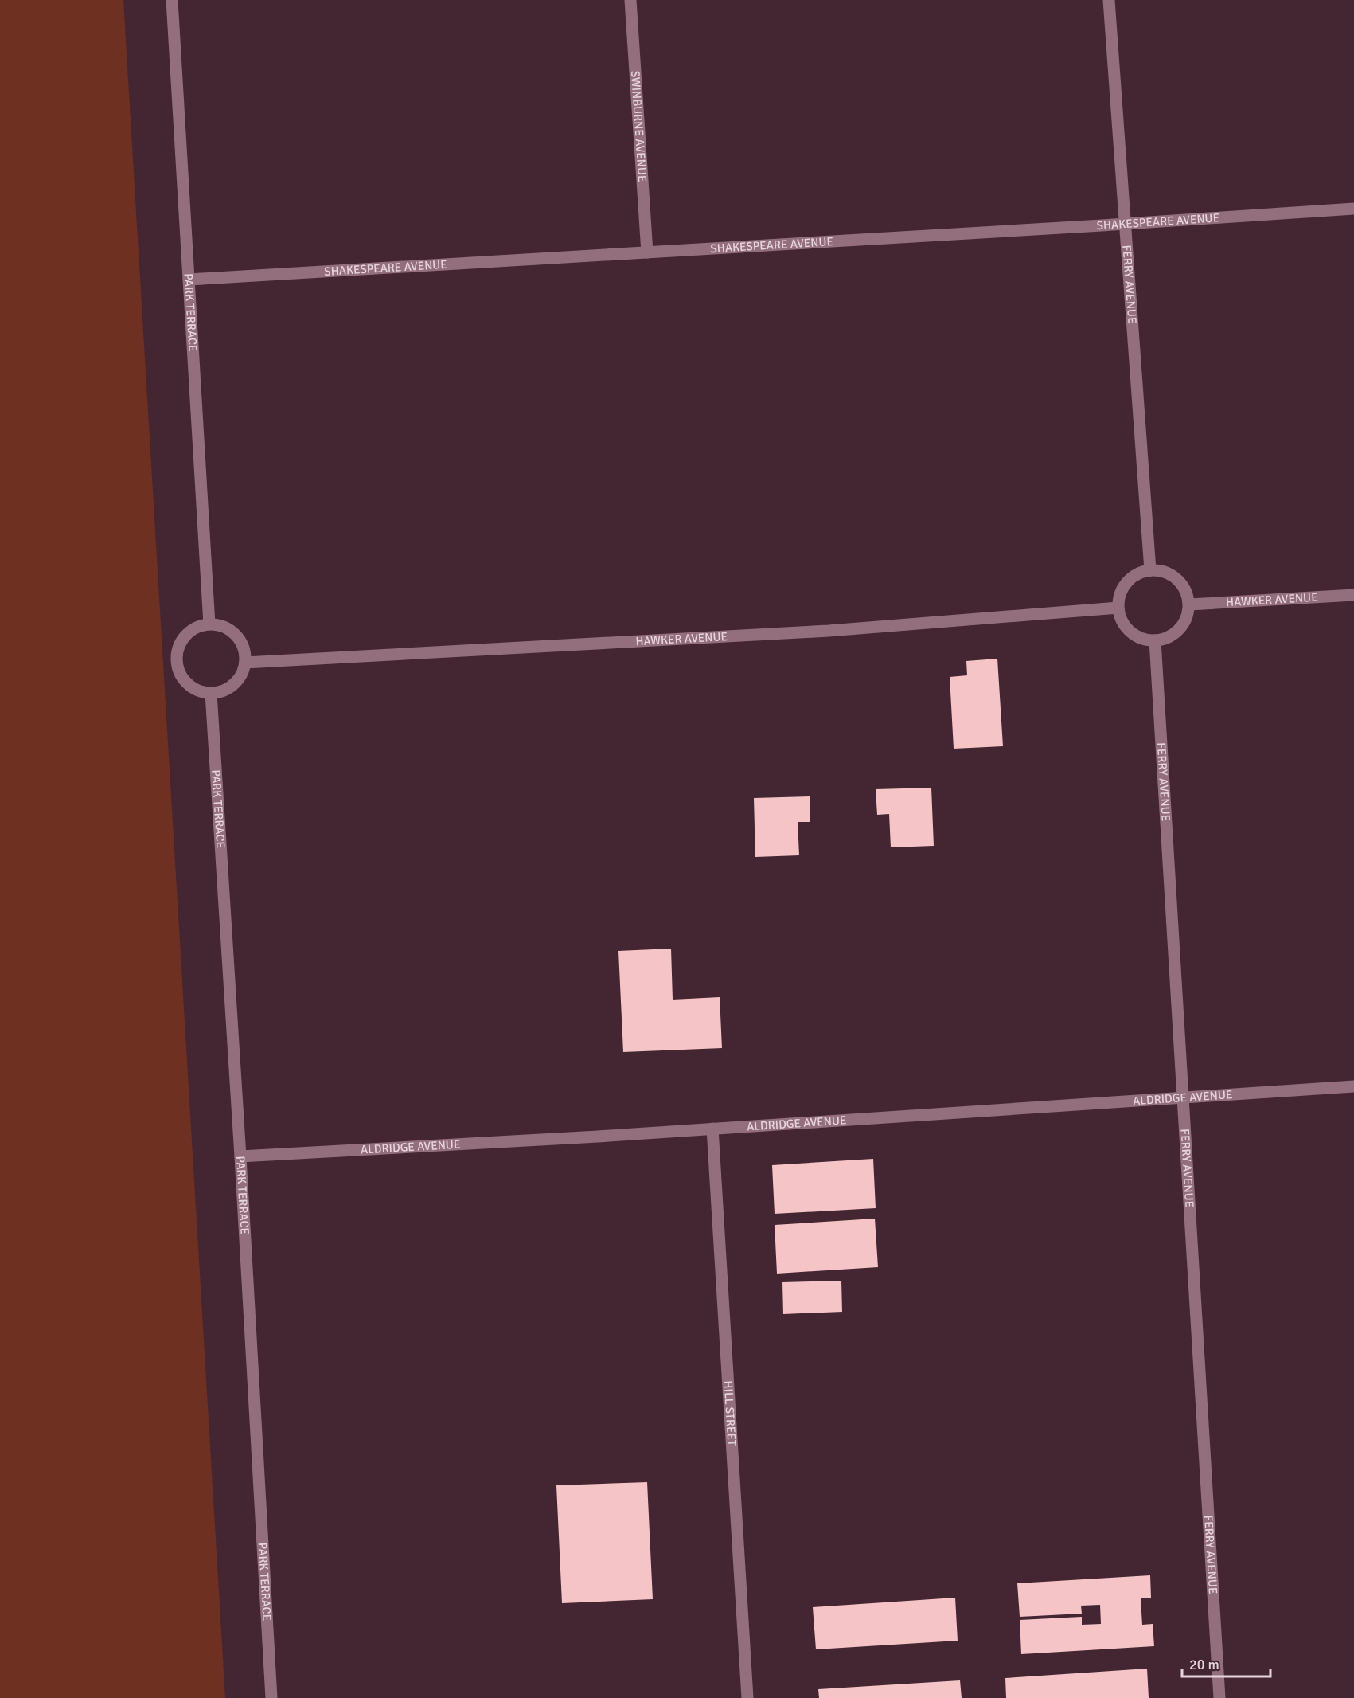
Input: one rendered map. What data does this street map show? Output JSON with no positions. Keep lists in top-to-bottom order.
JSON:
{
  "streets": {
    "street": [
      "SWINBURNE AVENUE",
      "SHAKESPEARE AVENUE",
      "FERRY AVENUE",
      "PARK TERRACE",
      "HAWKER AVENUE",
      "ALDRIDGE AVENUE",
      "HILL STREET"
    ]
  },
  "crossings": [
    ["SWINBURNE AVENUE", "SHAKESPEARE AVENUE"],
    ["SHAKESPEARE AVENUE", "FERRY AVENUE"],
    ["SHAKESPEARE AVENUE", "PARK TERRACE"],
    ["FERRY AVENUE", "HAWKER AVENUE"],
    ["FERRY AVENUE", "ALDRIDGE AVENUE"],
    ["PARK TERRACE", "HAWKER AVENUE"],
    ["PARK TERRACE", "ALDRIDGE AVENUE"],
    ["ALDRIDGE AVENUE", "HILL STREET"]
  ],
  "scale_bar": "20 m"
}
